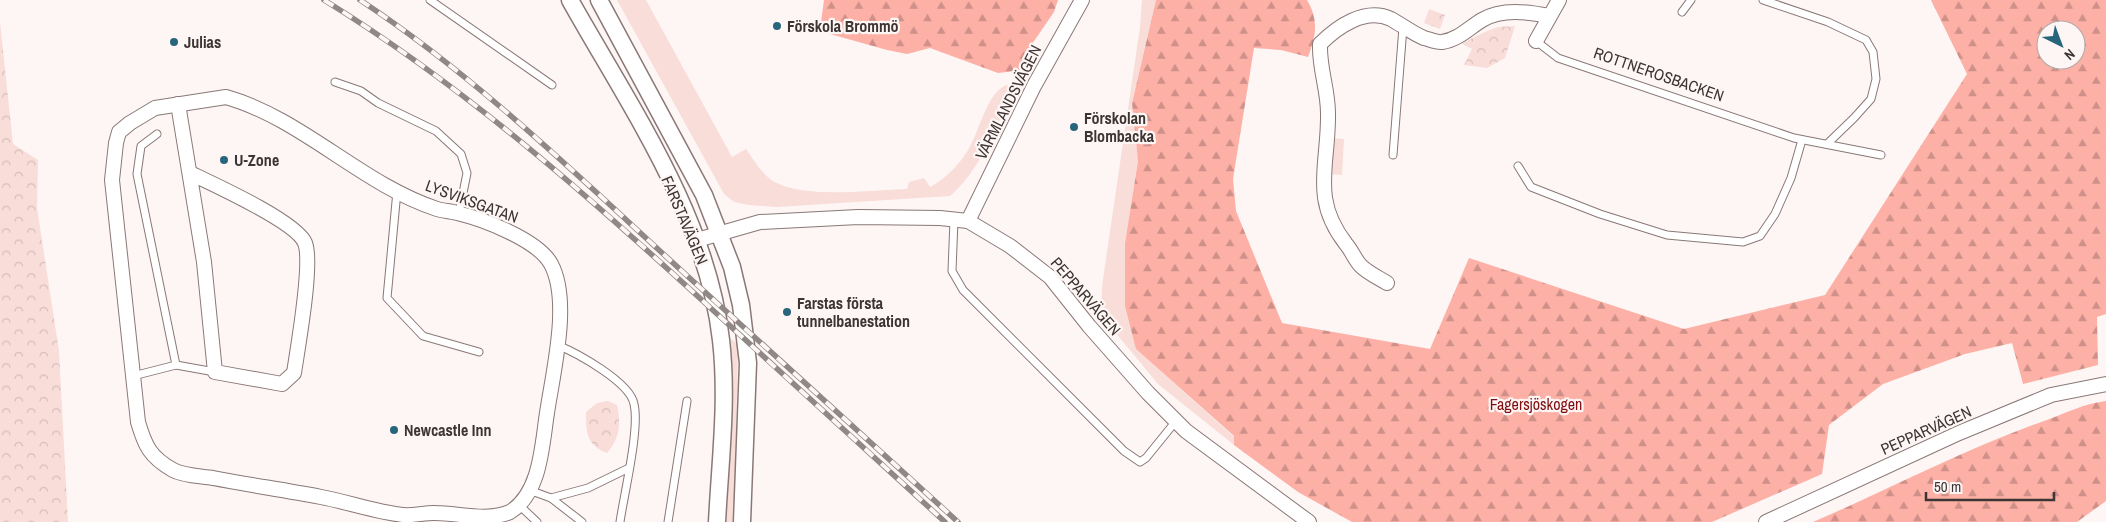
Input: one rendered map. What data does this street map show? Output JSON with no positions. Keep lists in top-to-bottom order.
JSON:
{
  "streets": {
    "street": [
      "ROTTNEROSBACKEN",
      "VÄRMLANDSVÄGEN",
      "LYSVIKSGATAN",
      "FARSTAVÄGEN",
      "PEPPARVÄGEN"
    ]
  },
  "crossings": [
    ["VÄRMLANDSVÄGEN", "PEPPARVÄGEN"],
    ["FARSTAVÄGEN", "PEPPARVÄGEN"]
  ],
  "parks": ["Fagersjöskogen"],
  "places": [
    "Förskola Brommö",
    "Julias",
    "Förskolan Blombacka",
    "U-Zone",
    "Farstas första tunnelbanestation",
    "Newcastle Inn"
  ],
  "scale_bar": "50 m",
  "north": "bottom right"
}
